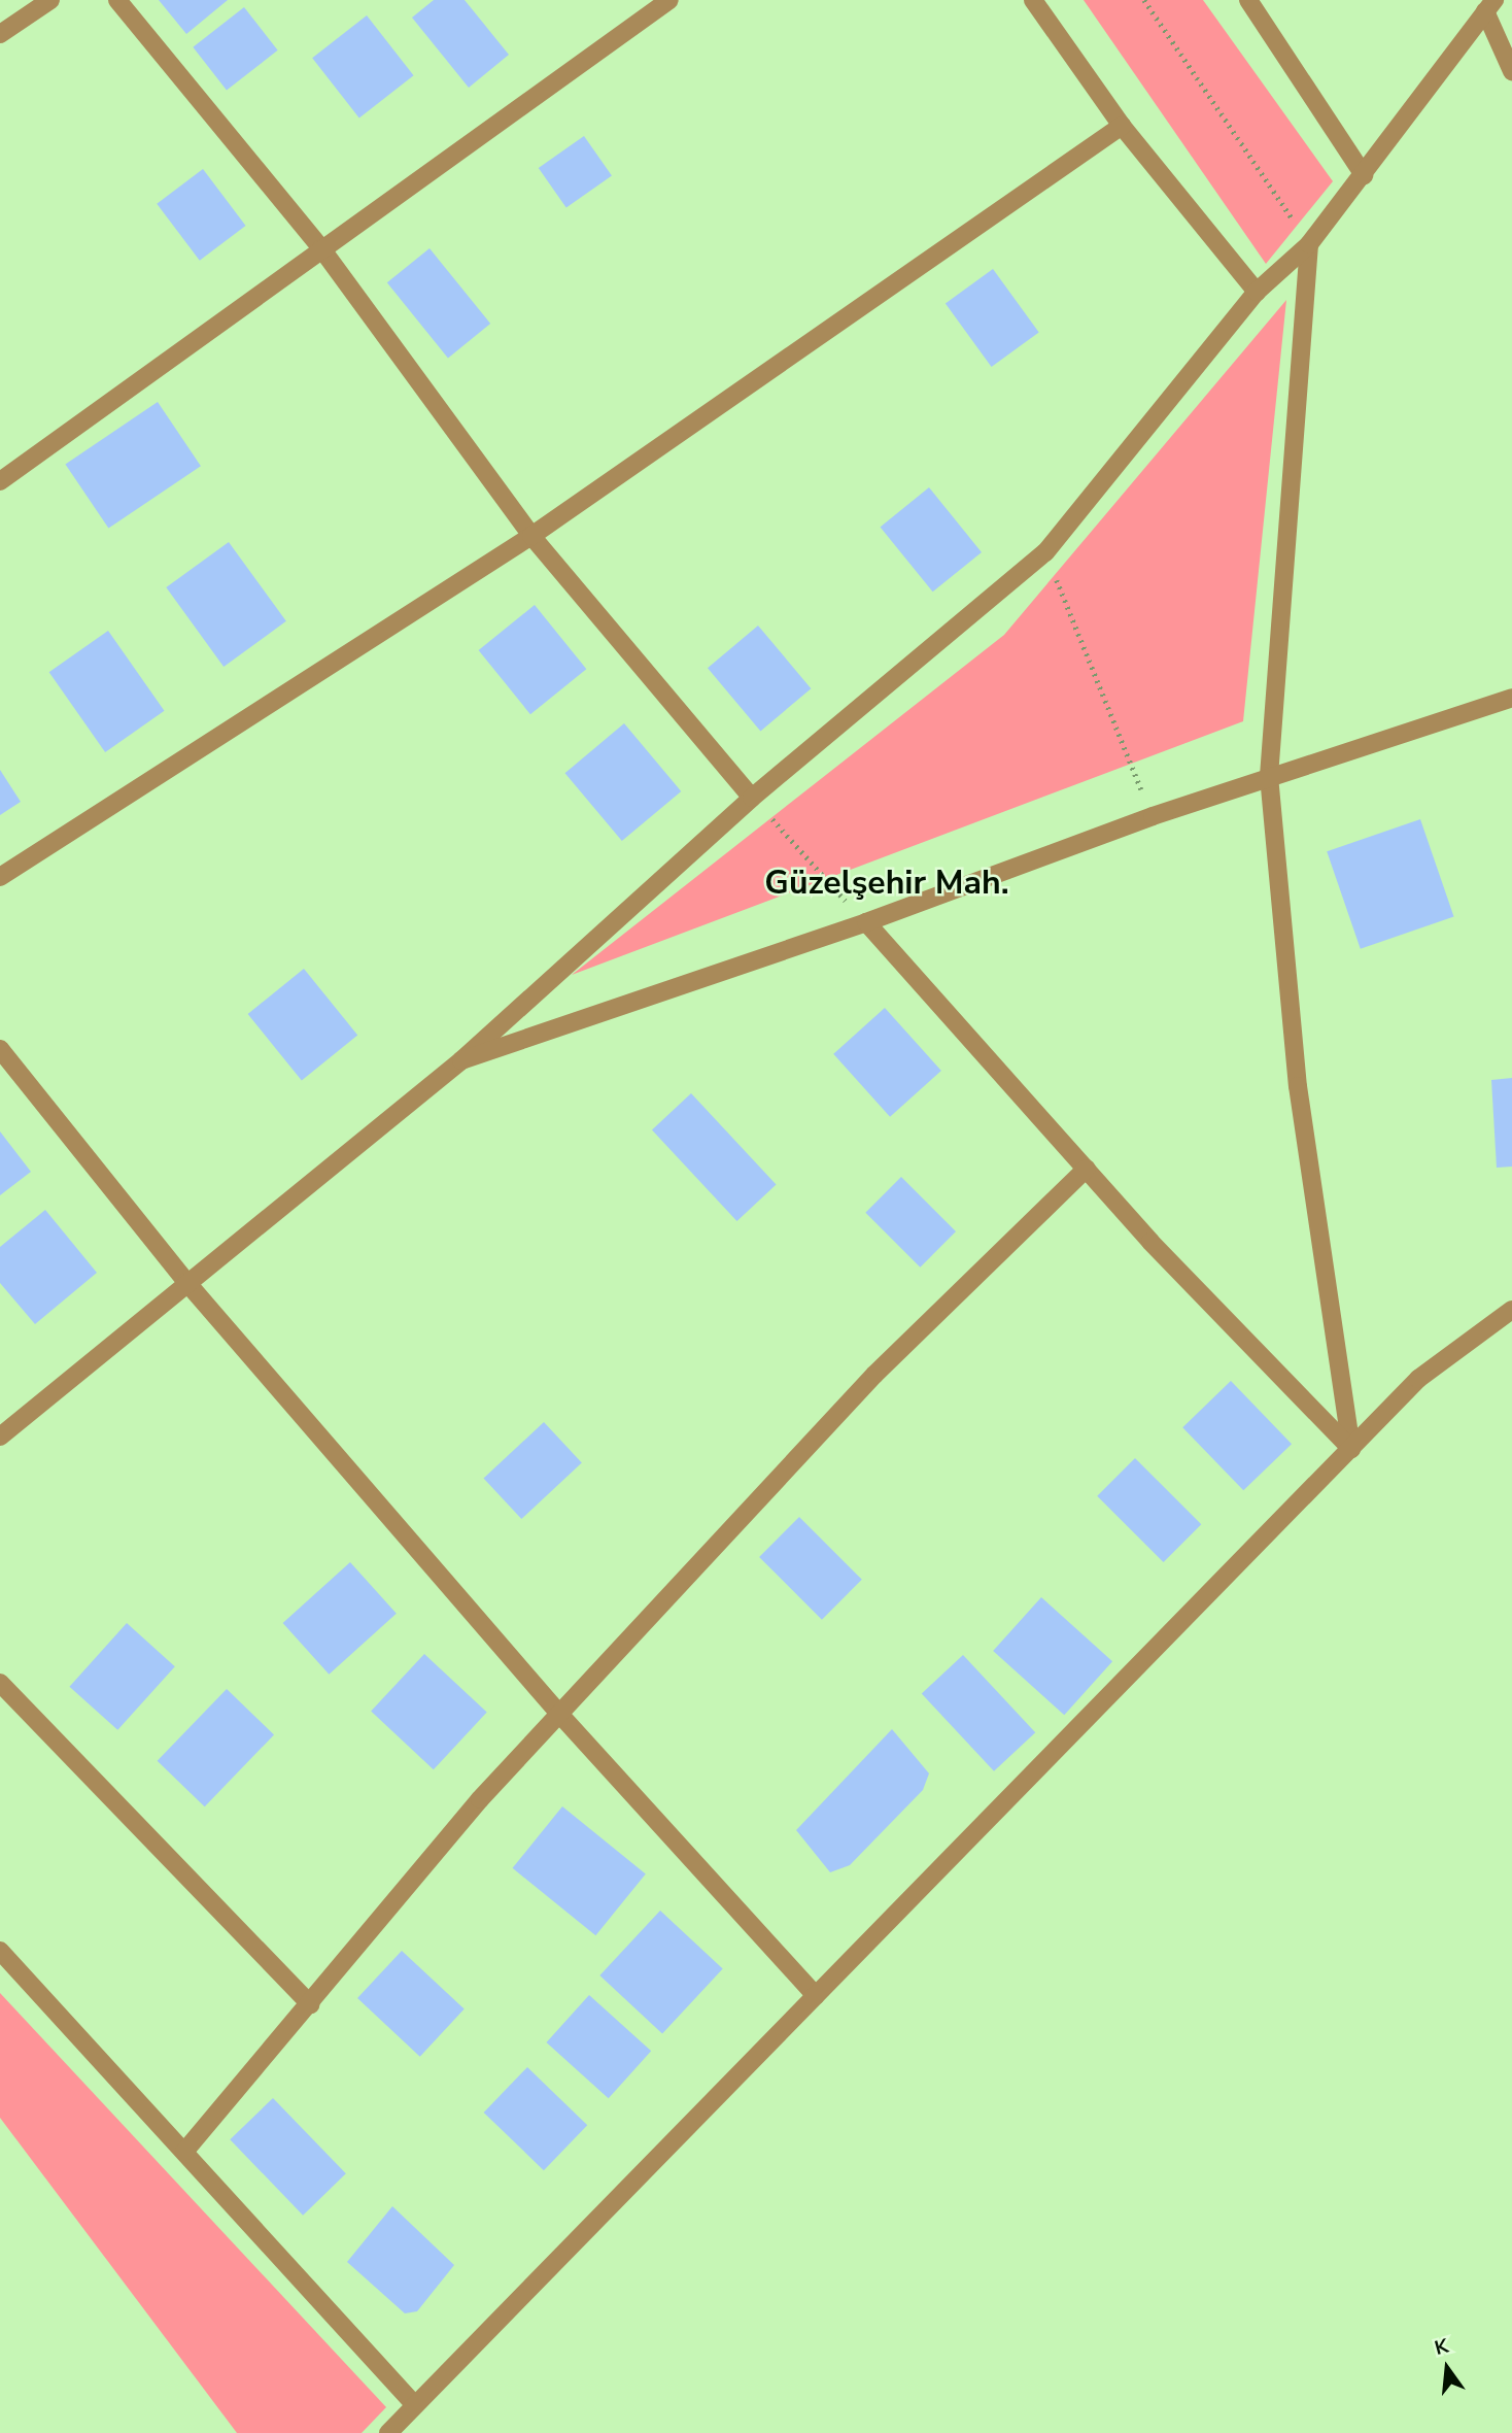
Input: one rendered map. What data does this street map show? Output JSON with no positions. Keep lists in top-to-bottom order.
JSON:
{
  "districts": ["Güzelşehir Mah."],
  "north": "top"
}
